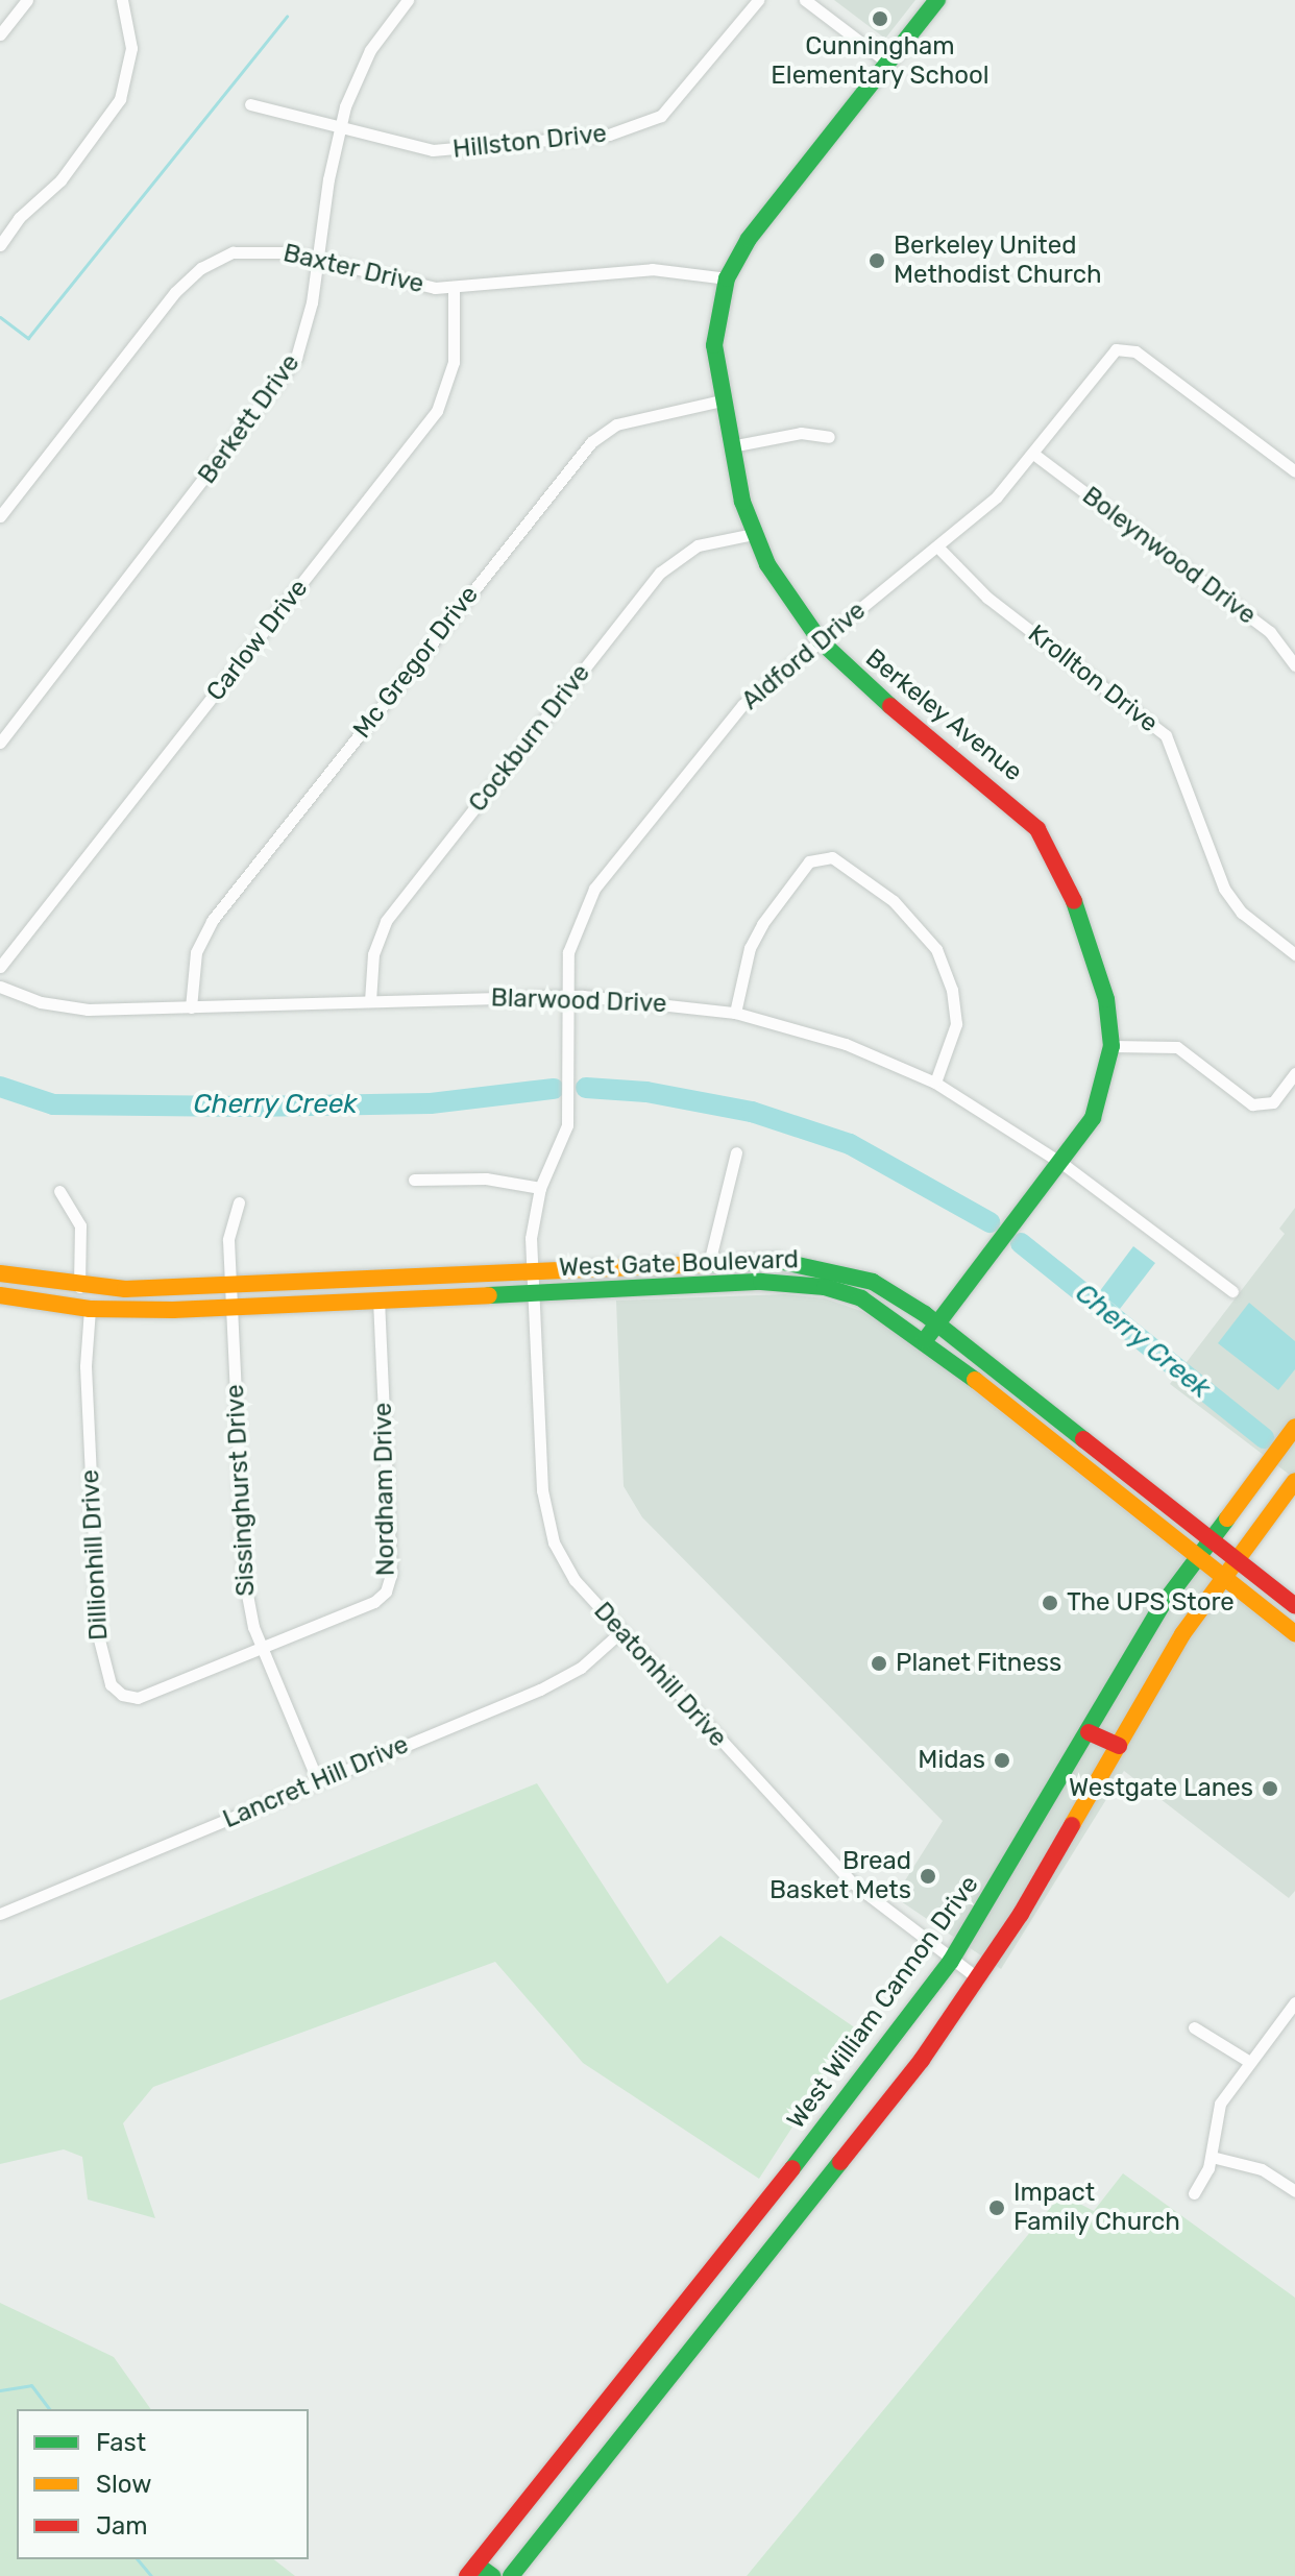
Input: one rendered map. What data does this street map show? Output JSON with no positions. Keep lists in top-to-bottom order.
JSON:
{
  "streets": {
    "main road": ["Berkeley Avenue", "West Gate Boulevard", "West William Cannon Drive"],
    "street": [
      "Hillston Drive",
      "Baxter Drive",
      "Berkett Drive",
      "Boleynwood Drive",
      "Carlow Drive",
      "Aldford Drive",
      "Mc Gregor Drive",
      "Krollton Drive",
      "Cockburn Drive",
      "Blarwood Drive",
      "Nordham Drive",
      "Sissinghurst Drive",
      "Dillionhill Drive",
      "Deatonhill Drive",
      "Lancret Hill Drive"
    ]
  },
  "crossings": [
    ["Hillston Drive", "Berkett Drive"],
    ["Baxter Drive", "Berkett Drive"],
    ["Baxter Drive", "Carlow Drive"],
    ["Baxter Drive", "Berkeley Avenue"],
    ["Boleynwood Drive", "Aldford Drive"],
    ["Aldford Drive", "Krollton Drive"],
    ["Aldford Drive", "Berkeley Avenue"],
    ["Aldford Drive", "Blarwood Drive"],
    ["Aldford Drive", "West Gate Boulevard"],
    ["Aldford Drive", "Deatonhill Drive"],
    ["Mc Gregor Drive", "Berkeley Avenue"],
    ["Mc Gregor Drive", "Blarwood Drive"],
    ["Berkeley Avenue", "Cockburn Drive"],
    ["Berkeley Avenue", "Blarwood Drive"],
    ["Berkeley Avenue", "West Gate Boulevard"],
    ["Cockburn Drive", "Blarwood Drive"],
    ["West Gate Boulevard", "Nordham Drive"],
    ["West Gate Boulevard", "Sissinghurst Drive"],
    ["West Gate Boulevard", "Dillionhill Drive"],
    ["West Gate Boulevard", "Deatonhill Drive"],
    ["West Gate Boulevard", "West William Cannon Drive"],
    ["Nordham Drive", "Sissinghurst Drive"],
    ["Nordham Drive", "Dillionhill Drive"],
    ["Sissinghurst Drive", "Dillionhill Drive"],
    ["Sissinghurst Drive", "Lancret Hill Drive"],
    ["Deatonhill Drive", "Lancret Hill Drive"],
    ["Deatonhill Drive", "West William Cannon Drive"]
  ],
  "water": ["Cherry Creek"],
  "places": [
    "Cunningham Elementary School",
    "Berkeley United Methodist Church",
    "The UPS Store",
    "Planet Fitness",
    "Midas",
    "Westgate Lanes",
    "Bread Basket Mets",
    "Impact Family Church"
  ],
  "legend": ["Fast", "Slow", "Jam"]
}
